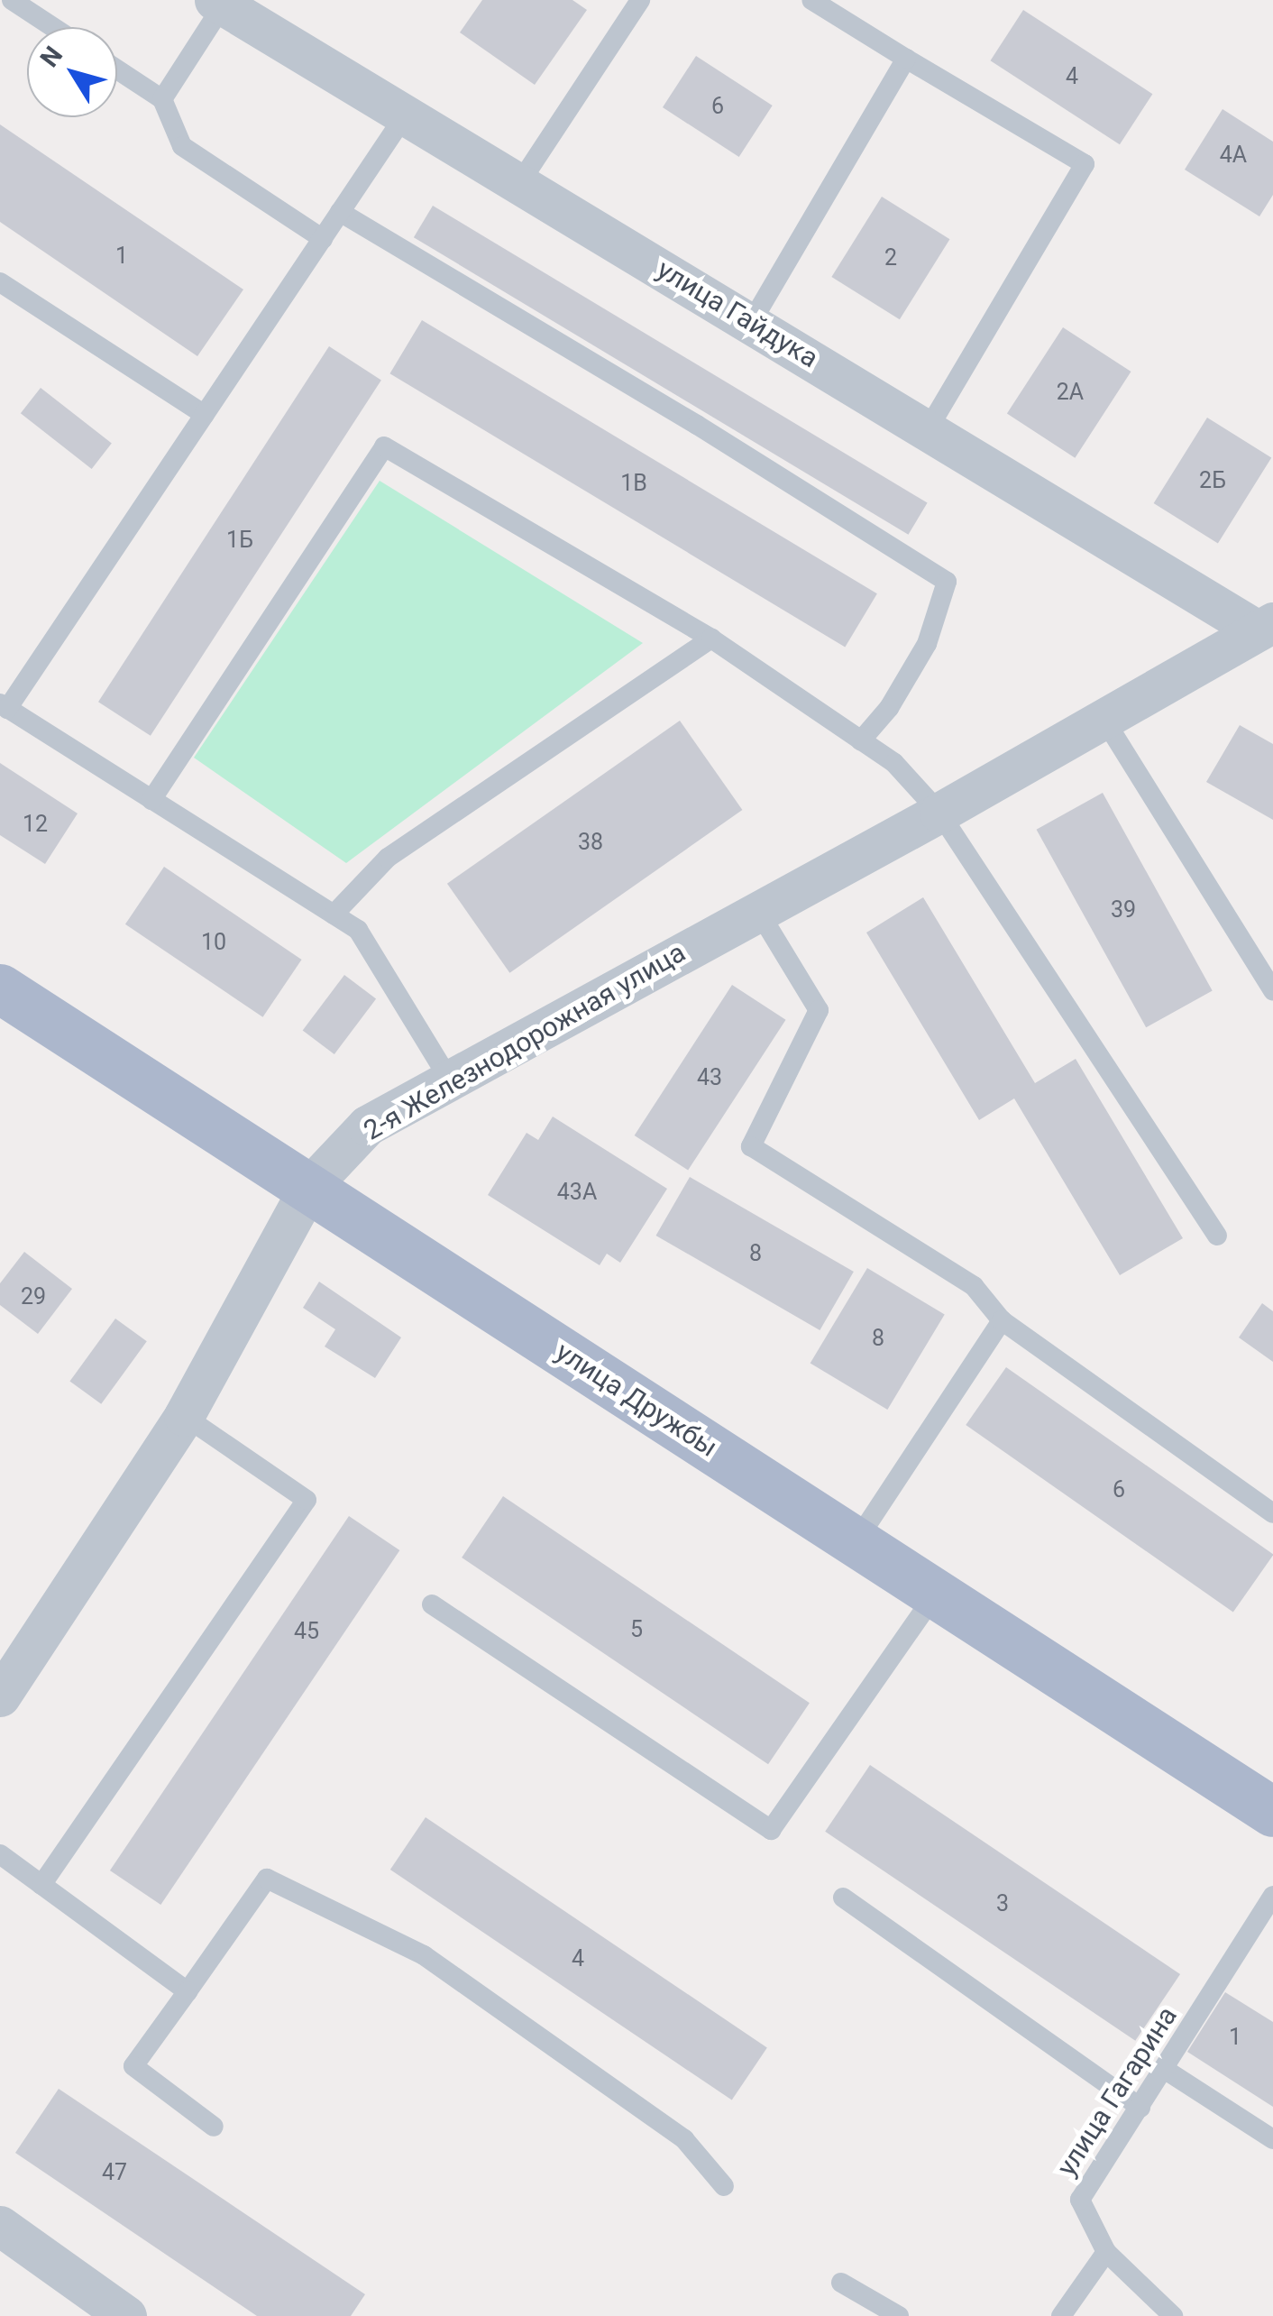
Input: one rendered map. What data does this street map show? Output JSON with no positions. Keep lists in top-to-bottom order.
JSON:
{
  "streets": {
    "main road": ["улица Дружбы"],
    "street": ["улица Гайдука", "2-я Железнодорожная улица"],
    "lane": ["улица Гагарина"]
  },
  "crossings": [
    ["улица Гайдука", "2-я Железнодорожная улица"],
    ["2-я Железнодорожная улица", "улица Дружбы"]
  ],
  "house_numbers": [
    "4",
    "6",
    "4А",
    "1",
    "2",
    "2А",
    "2Б",
    "1В",
    "1Б",
    "12",
    "38",
    "39",
    "10",
    "43",
    "43А",
    "8",
    "29",
    "8",
    "6",
    "5",
    "45",
    "3",
    "4",
    "1",
    "47"
  ],
  "north": "top left"
}
